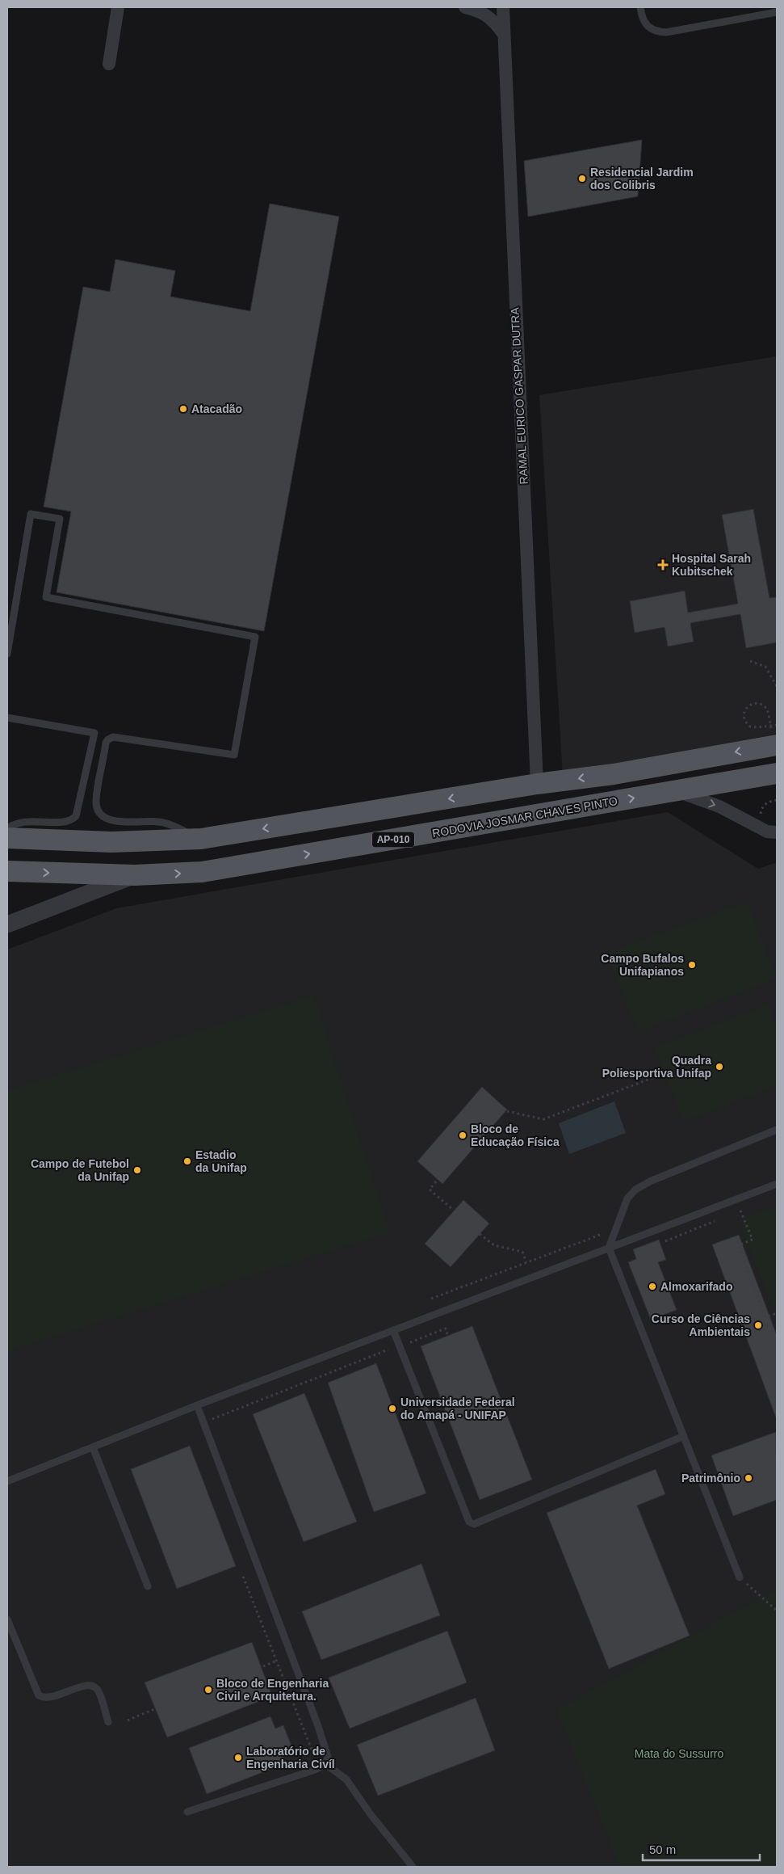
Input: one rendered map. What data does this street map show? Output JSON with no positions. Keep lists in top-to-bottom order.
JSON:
{
  "streets": {
    "main road": ["RODOVIA JOSMAR CHAVES PINTO", "AP-010"],
    "street": ["RAMAL EURICO GASPAR DUTRA"]
  },
  "parks": ["Mata do Sussurro"],
  "places": {
    "other": [
      "Residencial Jardim dos Colibris",
      "Atacadão",
      "Campo Bufalos Unifapianos",
      "Quadra Poliesportiva Unifap",
      "Bloco de Educação Física",
      "Estadio da Unifap",
      "Campo de Futebol da Unifap",
      "Almoxarifado",
      "Curso de Ciências Ambientais",
      "Universidade Federal do Amapá - UNIFAP",
      "Patrimônio",
      "Bloco de Engenharia Civil e Arquitetura.",
      "Laboratório de Engenharia Civíl"
    ],
    "health": ["Hospital Sarah Kubitschek"]
  },
  "scale_bar": "50 m"
}
